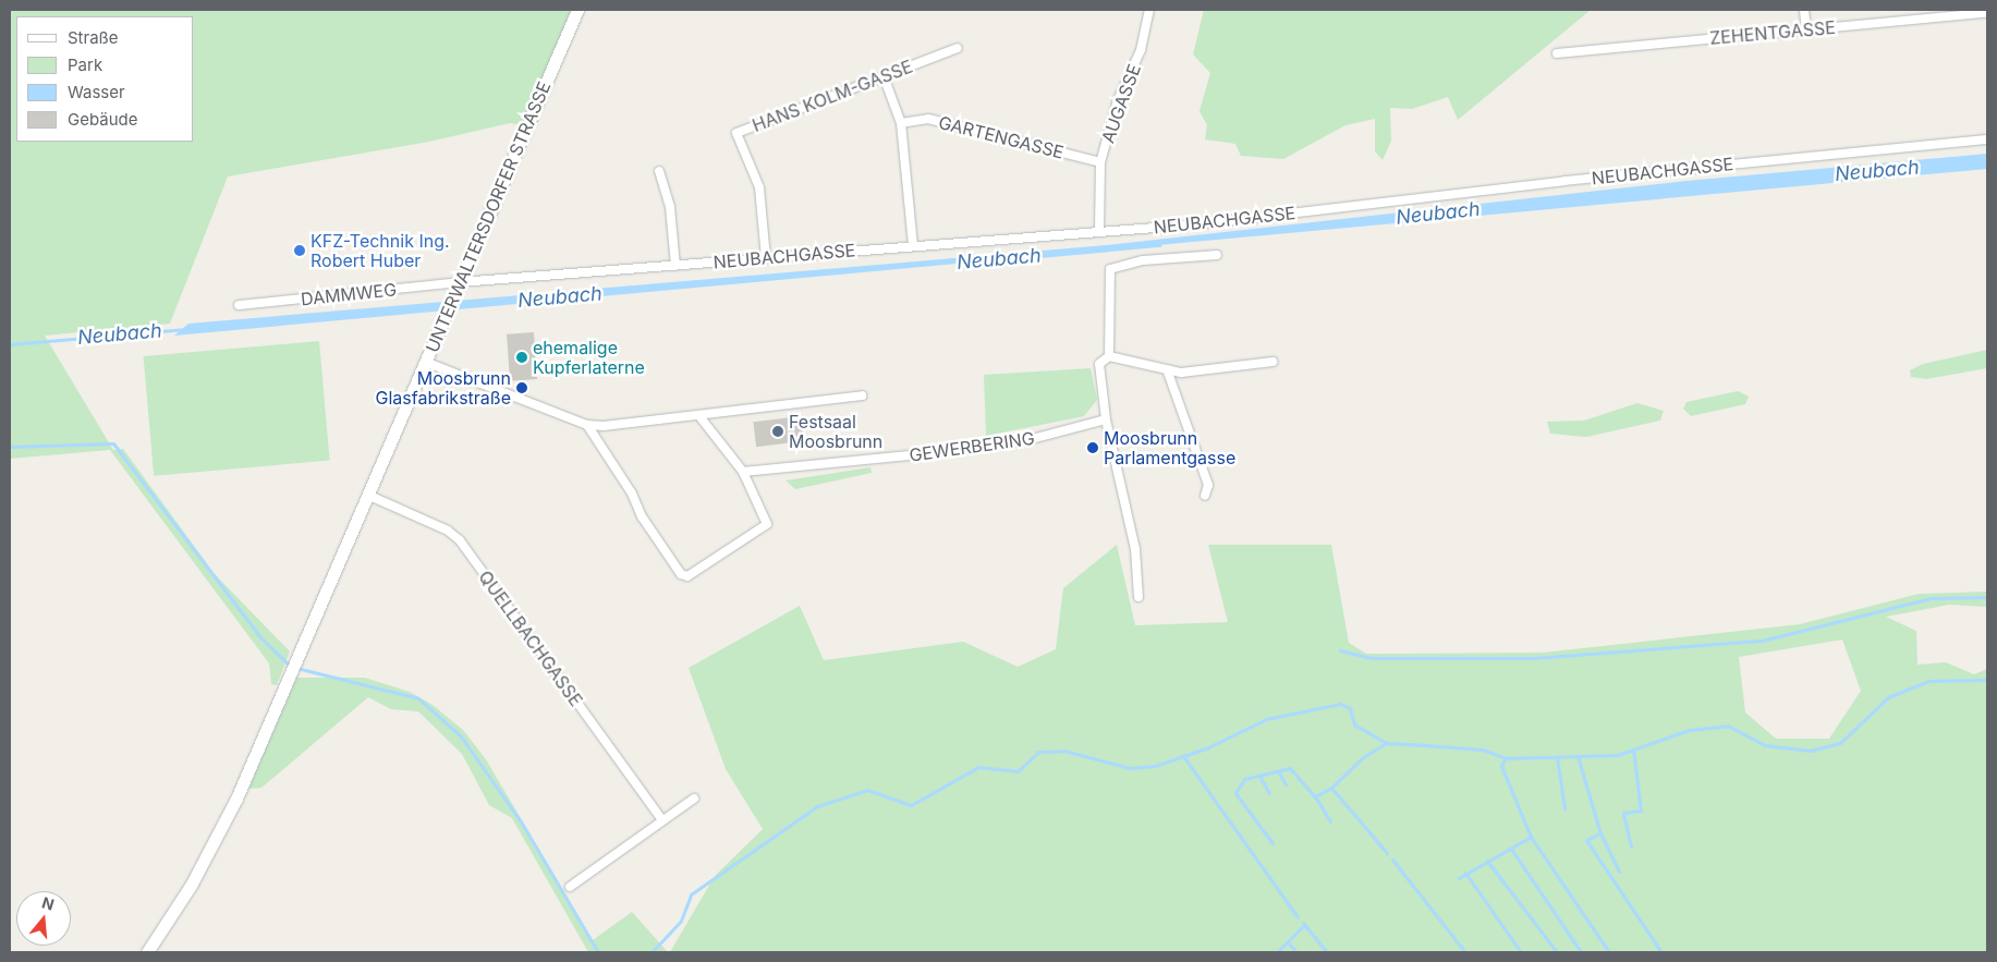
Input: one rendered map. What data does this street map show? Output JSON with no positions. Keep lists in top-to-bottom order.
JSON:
{
  "streets": {
    "main road": ["UNTERWALTERSDORFER STRASSE"],
    "street": [
      "ZEHENTGASSE",
      "HANS KOLM-GASSE",
      "AUGASSE",
      "GARTENGASSE",
      "NEUBACHGASSE",
      "DAMMWEG",
      "GEWERBERING",
      "QUELLBACHGASSE"
    ]
  },
  "crossings": [
    ["HANS KOLM-GASSE", "NEUBACHGASSE"],
    ["AUGASSE", "GARTENGASSE"],
    ["AUGASSE", "NEUBACHGASSE"],
    ["NEUBACHGASSE", "UNTERWALTERSDORFER STRASSE"],
    ["NEUBACHGASSE", "DAMMWEG"],
    ["UNTERWALTERSDORFER STRASSE", "DAMMWEG"],
    ["UNTERWALTERSDORFER STRASSE", "QUELLBACHGASSE"]
  ],
  "water": ["Neubach"],
  "places": [
    "KFZ-Technik Ing. Robert Huber",
    "ehemalige Kupferlaterne",
    "Moosbrunn Glasfabrikstraße",
    "Festsaal Moosbrunn",
    "Moosbrunn Parlamentgasse"
  ],
  "legend": [
    "Straße",
    "Park",
    "Wasser",
    "Gebäude"
  ],
  "north": "top"
}
